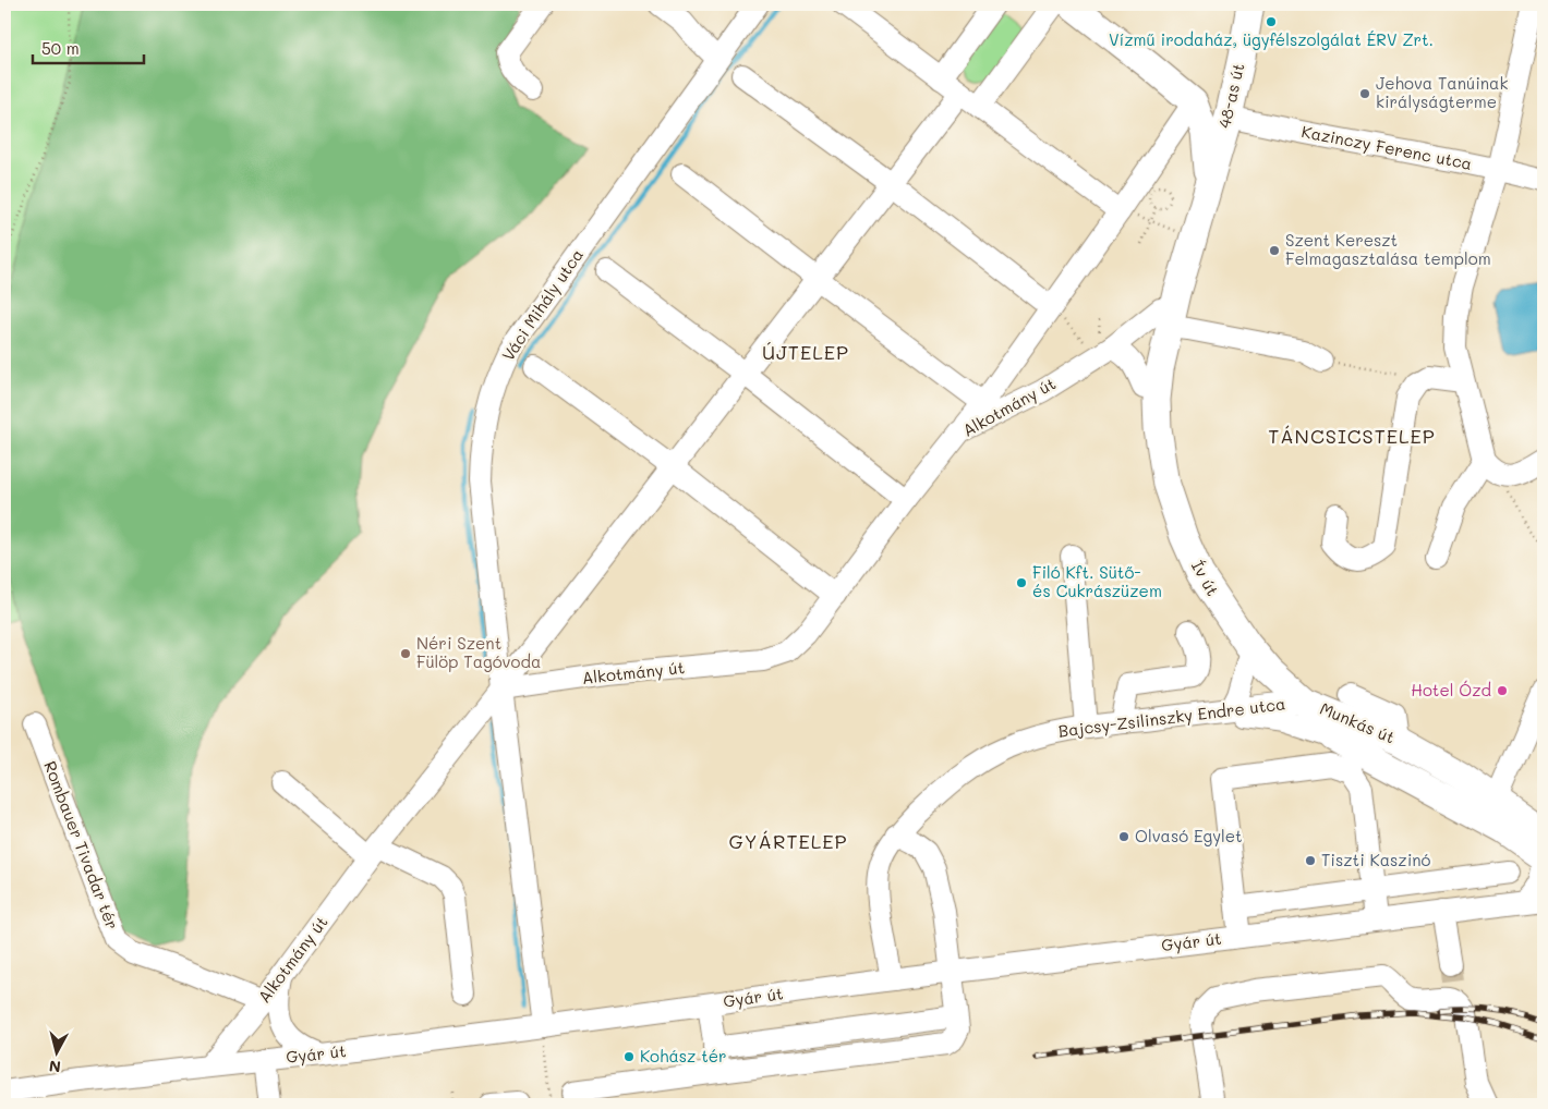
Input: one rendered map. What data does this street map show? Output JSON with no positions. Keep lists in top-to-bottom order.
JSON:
{
  "streets": {
    "main road": ["48-as út", "Ív út", "Munkás út"],
    "street": [
      "Kazinczy Ferenc utca",
      "Váci Mihály utca",
      "Alkotmány út",
      "Bajcsy-Zsilinszky Endre utca",
      "Rombauer Tivadar tér",
      "Gyár út"
    ]
  },
  "crossings": [
    ["48-as út", "Kazinczy Ferenc utca"],
    ["48-as út", "Ív út"],
    ["Váci Mihály utca", "Alkotmány út"],
    ["Váci Mihály utca", "Gyár út"],
    ["Alkotmány út", "Ív út"],
    ["Alkotmány út", "Rombauer Tivadar tér"],
    ["Alkotmány út", "Gyár út"],
    ["Ív út", "Bajcsy-Zsilinszky Endre utca"],
    ["Ív út", "Munkás út"],
    ["Bajcsy-Zsilinszky Endre utca", "Munkás út"],
    ["Bajcsy-Zsilinszky Endre utca", "Gyár út"]
  ],
  "districts": ["ÚJTELEP", "TÁNCSICSTELEP", "GYÁRTELEP"],
  "places": [
    "Vízmű irodaház, ügyfélszolgálat ÉRV Zrt.",
    "Jehova Tanúinak királyságterme",
    "Szent Kereszt Felmagasztalása templom",
    "Filó Kft. Sütő- és Cukrászüzem",
    "Néri Szent Fülöp Tagóvoda",
    "Hotel Ózd",
    "Olvasó Egylet",
    "Tiszti Kaszinó",
    "Kohász tér"
  ],
  "scale_bar": "50 m",
  "north": "bottom"
}
